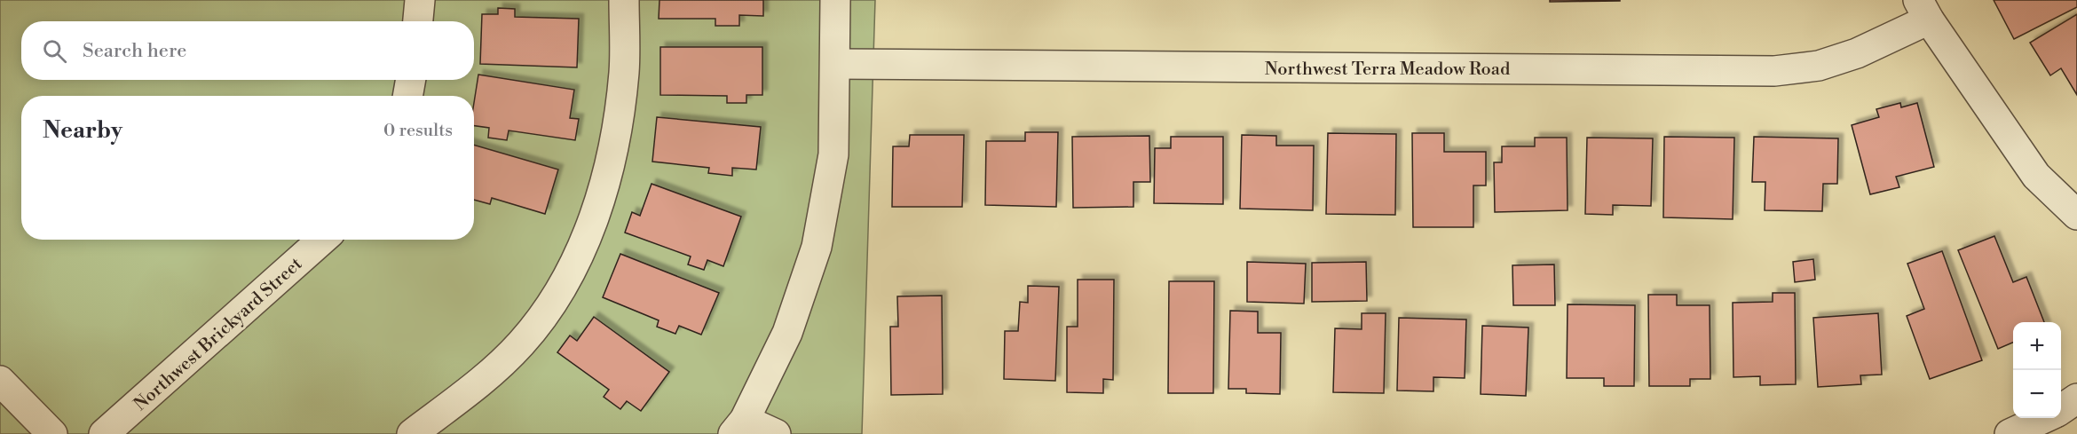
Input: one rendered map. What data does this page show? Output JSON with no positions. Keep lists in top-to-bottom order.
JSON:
{
  "streets": {
    "street": ["Northwest Terra Meadow Road", "Northwest Brickyard Street"]
  },
  "page": {
    "search": "Search here",
    "heading": ["Nearby", "0 results"],
    "map_buttons": ["+", "−"]
  }
}
